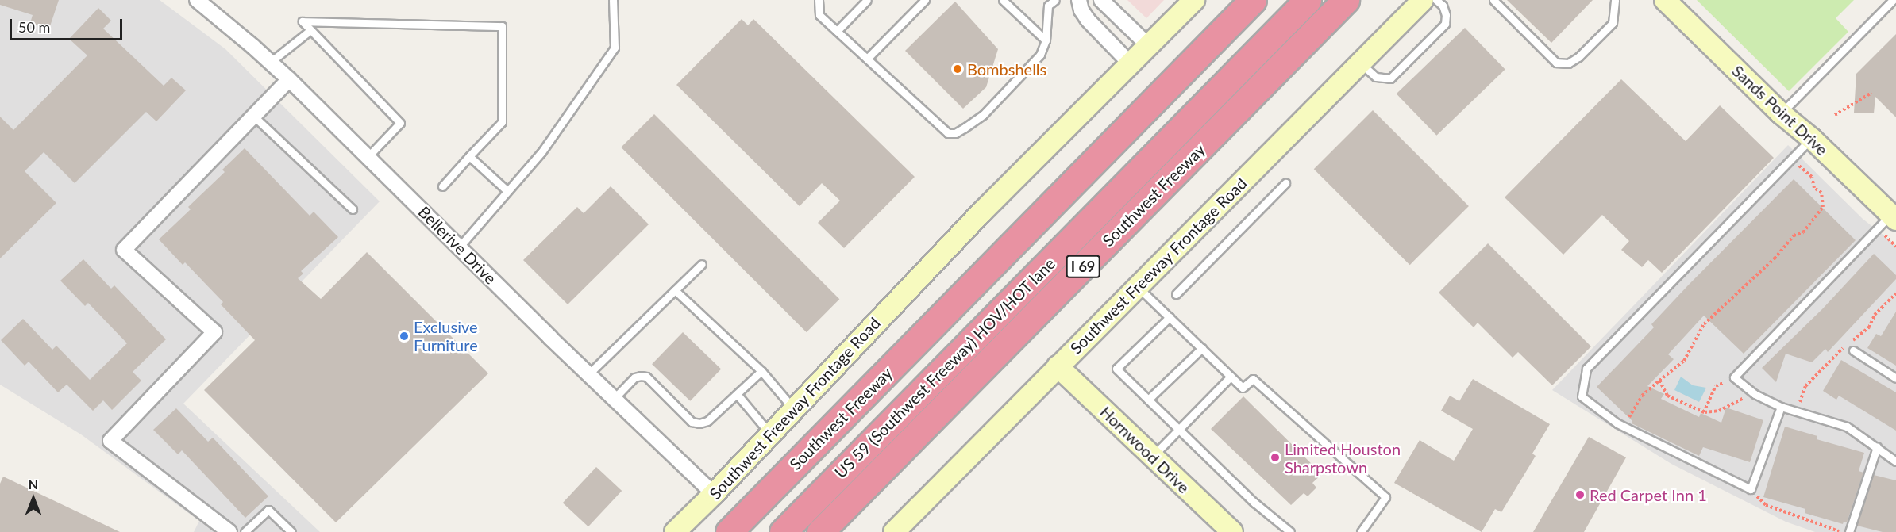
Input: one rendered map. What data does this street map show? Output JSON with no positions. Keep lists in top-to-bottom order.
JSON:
{
  "streets": {
    "highway": ["Southwest Freeway", "I 69", "US 59 (Southwest Freeway) HOV/HOT lane"],
    "main road": ["Sands Point Drive", "Southwest Freeway Frontage Road", "Hornwood Drive"],
    "street": ["Bellerive Drive"]
  },
  "crossings": [
    ["Bellerive Drive", "Southwest Freeway Frontage Road"],
    ["Southwest Freeway Frontage Road", "Hornwood Drive"]
  ],
  "places": [
    "Bombshells",
    "Exclusive Furniture",
    "Limited Houston Sharpstown",
    "Red Carpet Inn 1"
  ],
  "scale_bar": "50 m",
  "north": "top"
}
